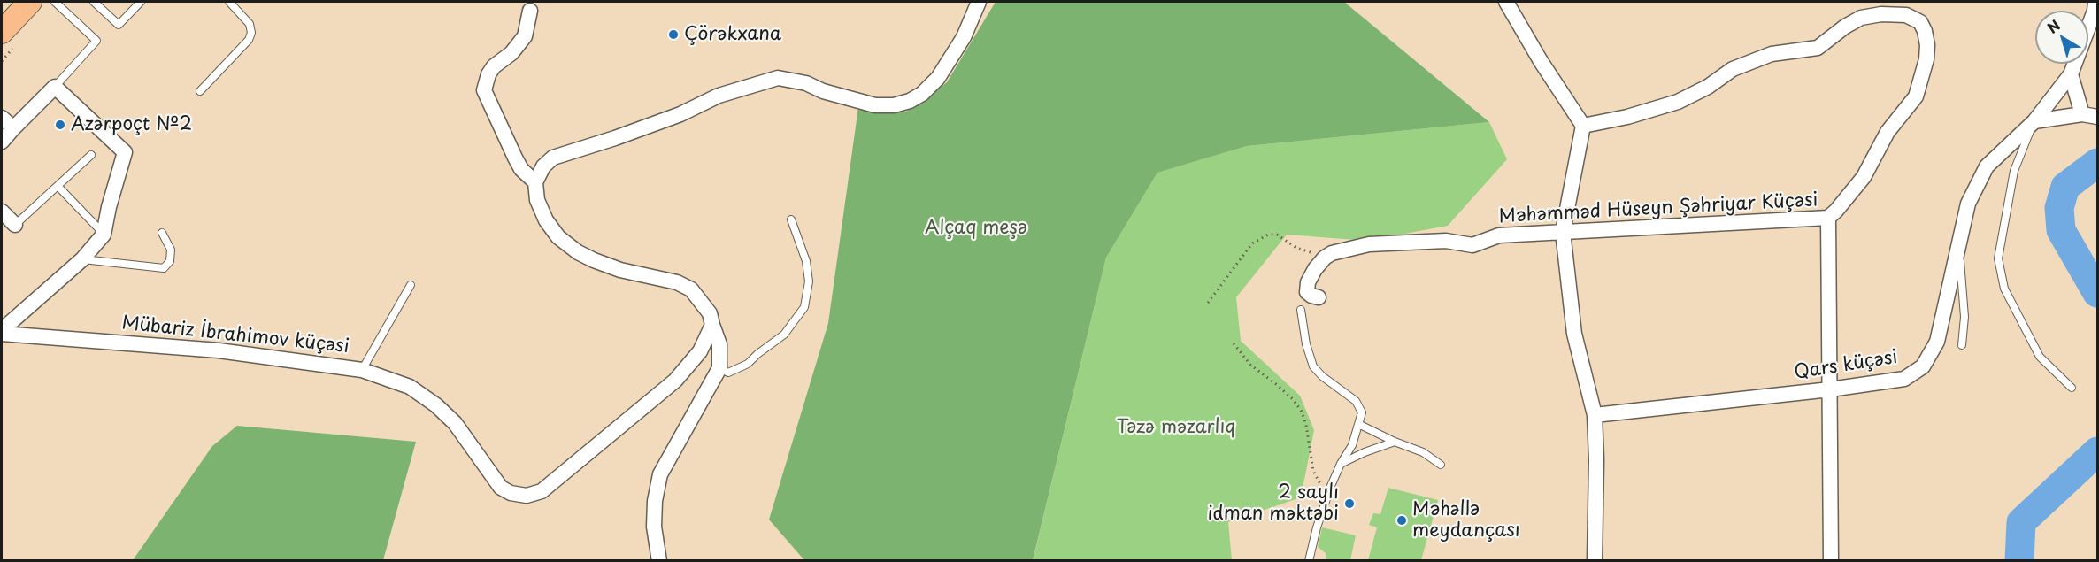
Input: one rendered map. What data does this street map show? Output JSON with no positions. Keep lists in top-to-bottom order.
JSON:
{
  "streets": {
    "street": ["Məhəmməd Hüseyn Şəhriyar Küçəsi", "Mübariz İbrahimov küçəsi", "Qars küçəsi"]
  },
  "crossings": [
    ["Məhəmməd Hüseyn Şəhriyar Küçəsi", "Qars küçəsi"]
  ],
  "parks": ["Alçaq meşə", "Təzə məzarlıq"],
  "places": [
    "Çörəkxana",
    "Azərpoçt №2",
    "2 saylı idman məktəbi",
    "Məhəllə meydançası"
  ],
  "north": "top left"
}
